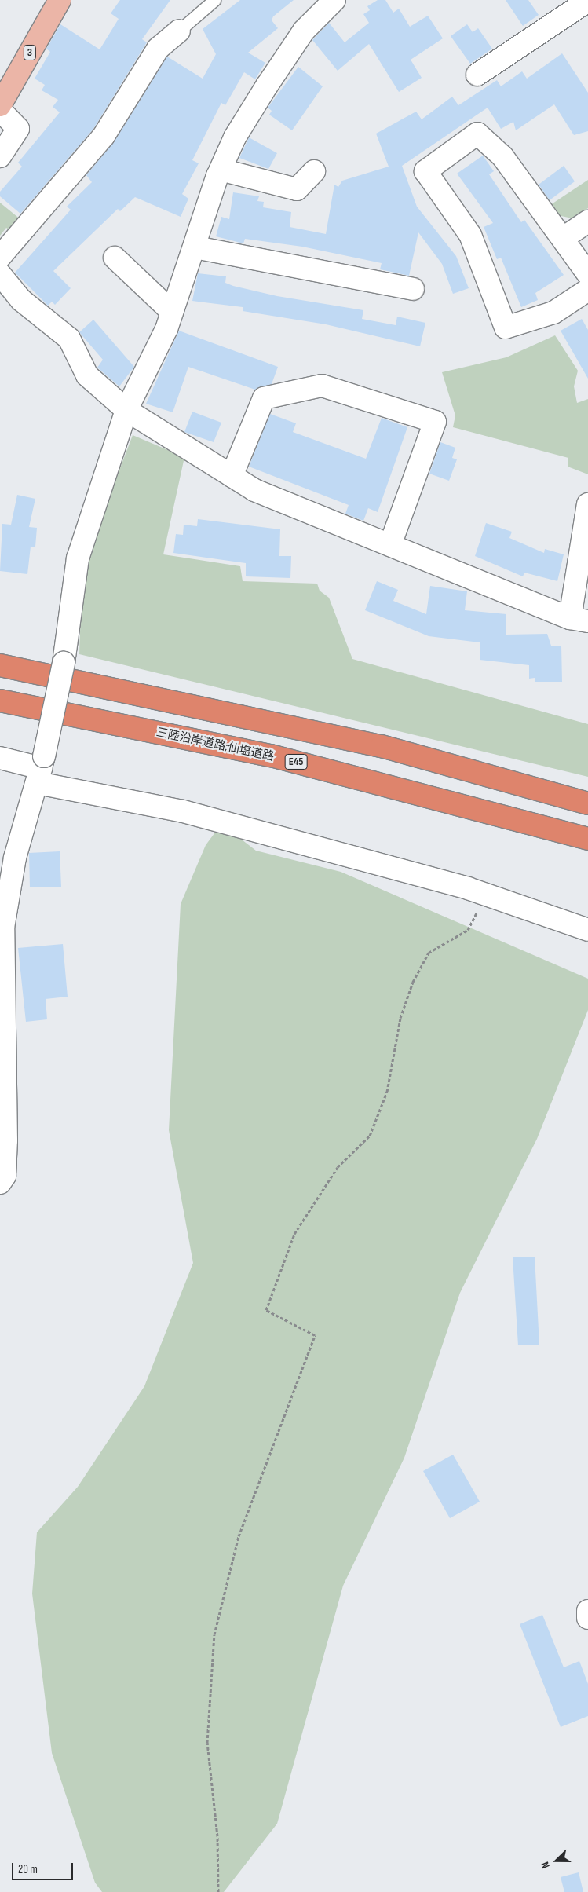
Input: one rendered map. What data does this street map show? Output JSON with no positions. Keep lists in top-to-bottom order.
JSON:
{
  "streets": {
    "highway": ["三陸沿岸道路;仙塩道路", "E45"],
    "main road": ["3"]
  },
  "scale_bar": "20 m",
  "north": "left"
}
